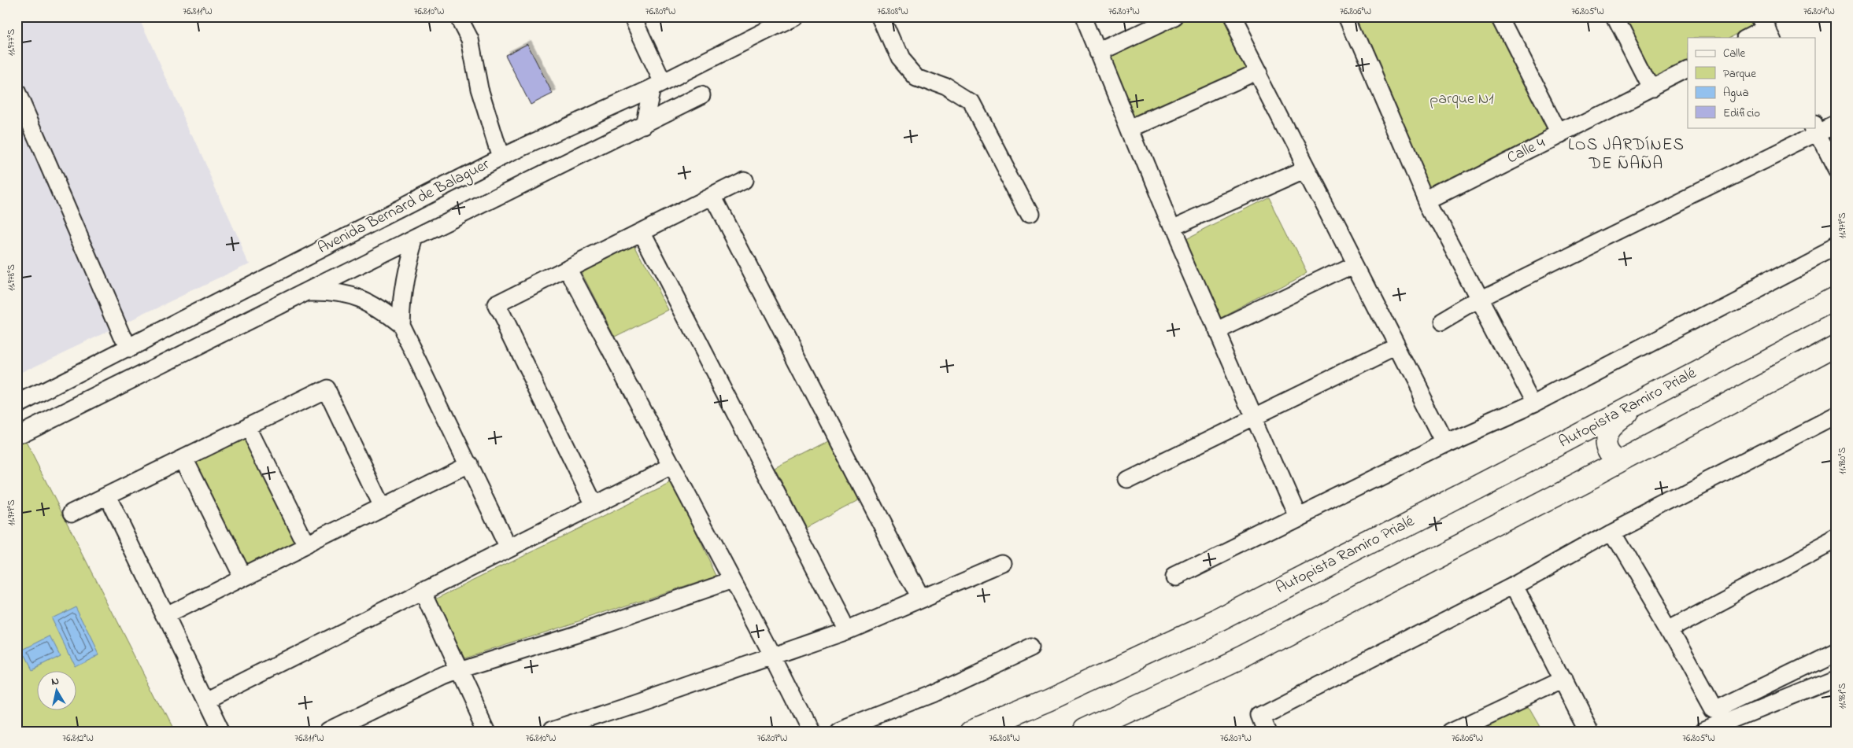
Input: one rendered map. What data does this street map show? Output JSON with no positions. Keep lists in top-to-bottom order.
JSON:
{
  "streets": {
    "highway": ["Autopista Ramiro Prialé"],
    "street": ["Calle 4", "Avenida Bernard de Balaguer"]
  },
  "districts": ["LOS JARDÍNES DE ÑAÑA"],
  "parks": ["parque N1"],
  "legend": [
    "Calle",
    "Parque",
    "Agua",
    "Edificio"
  ],
  "north": "top",
  "coordinates": [
    "76.811°W",
    "76.810°W",
    "76.809°W",
    "76.808°W",
    "76.807°W",
    "76.806°W",
    "76.805°W",
    "76.804°W",
    "11.977°S",
    "11.979°S",
    "11.978°S",
    "11.980°S",
    "11.981°S",
    "76.812°W"
  ]
}
